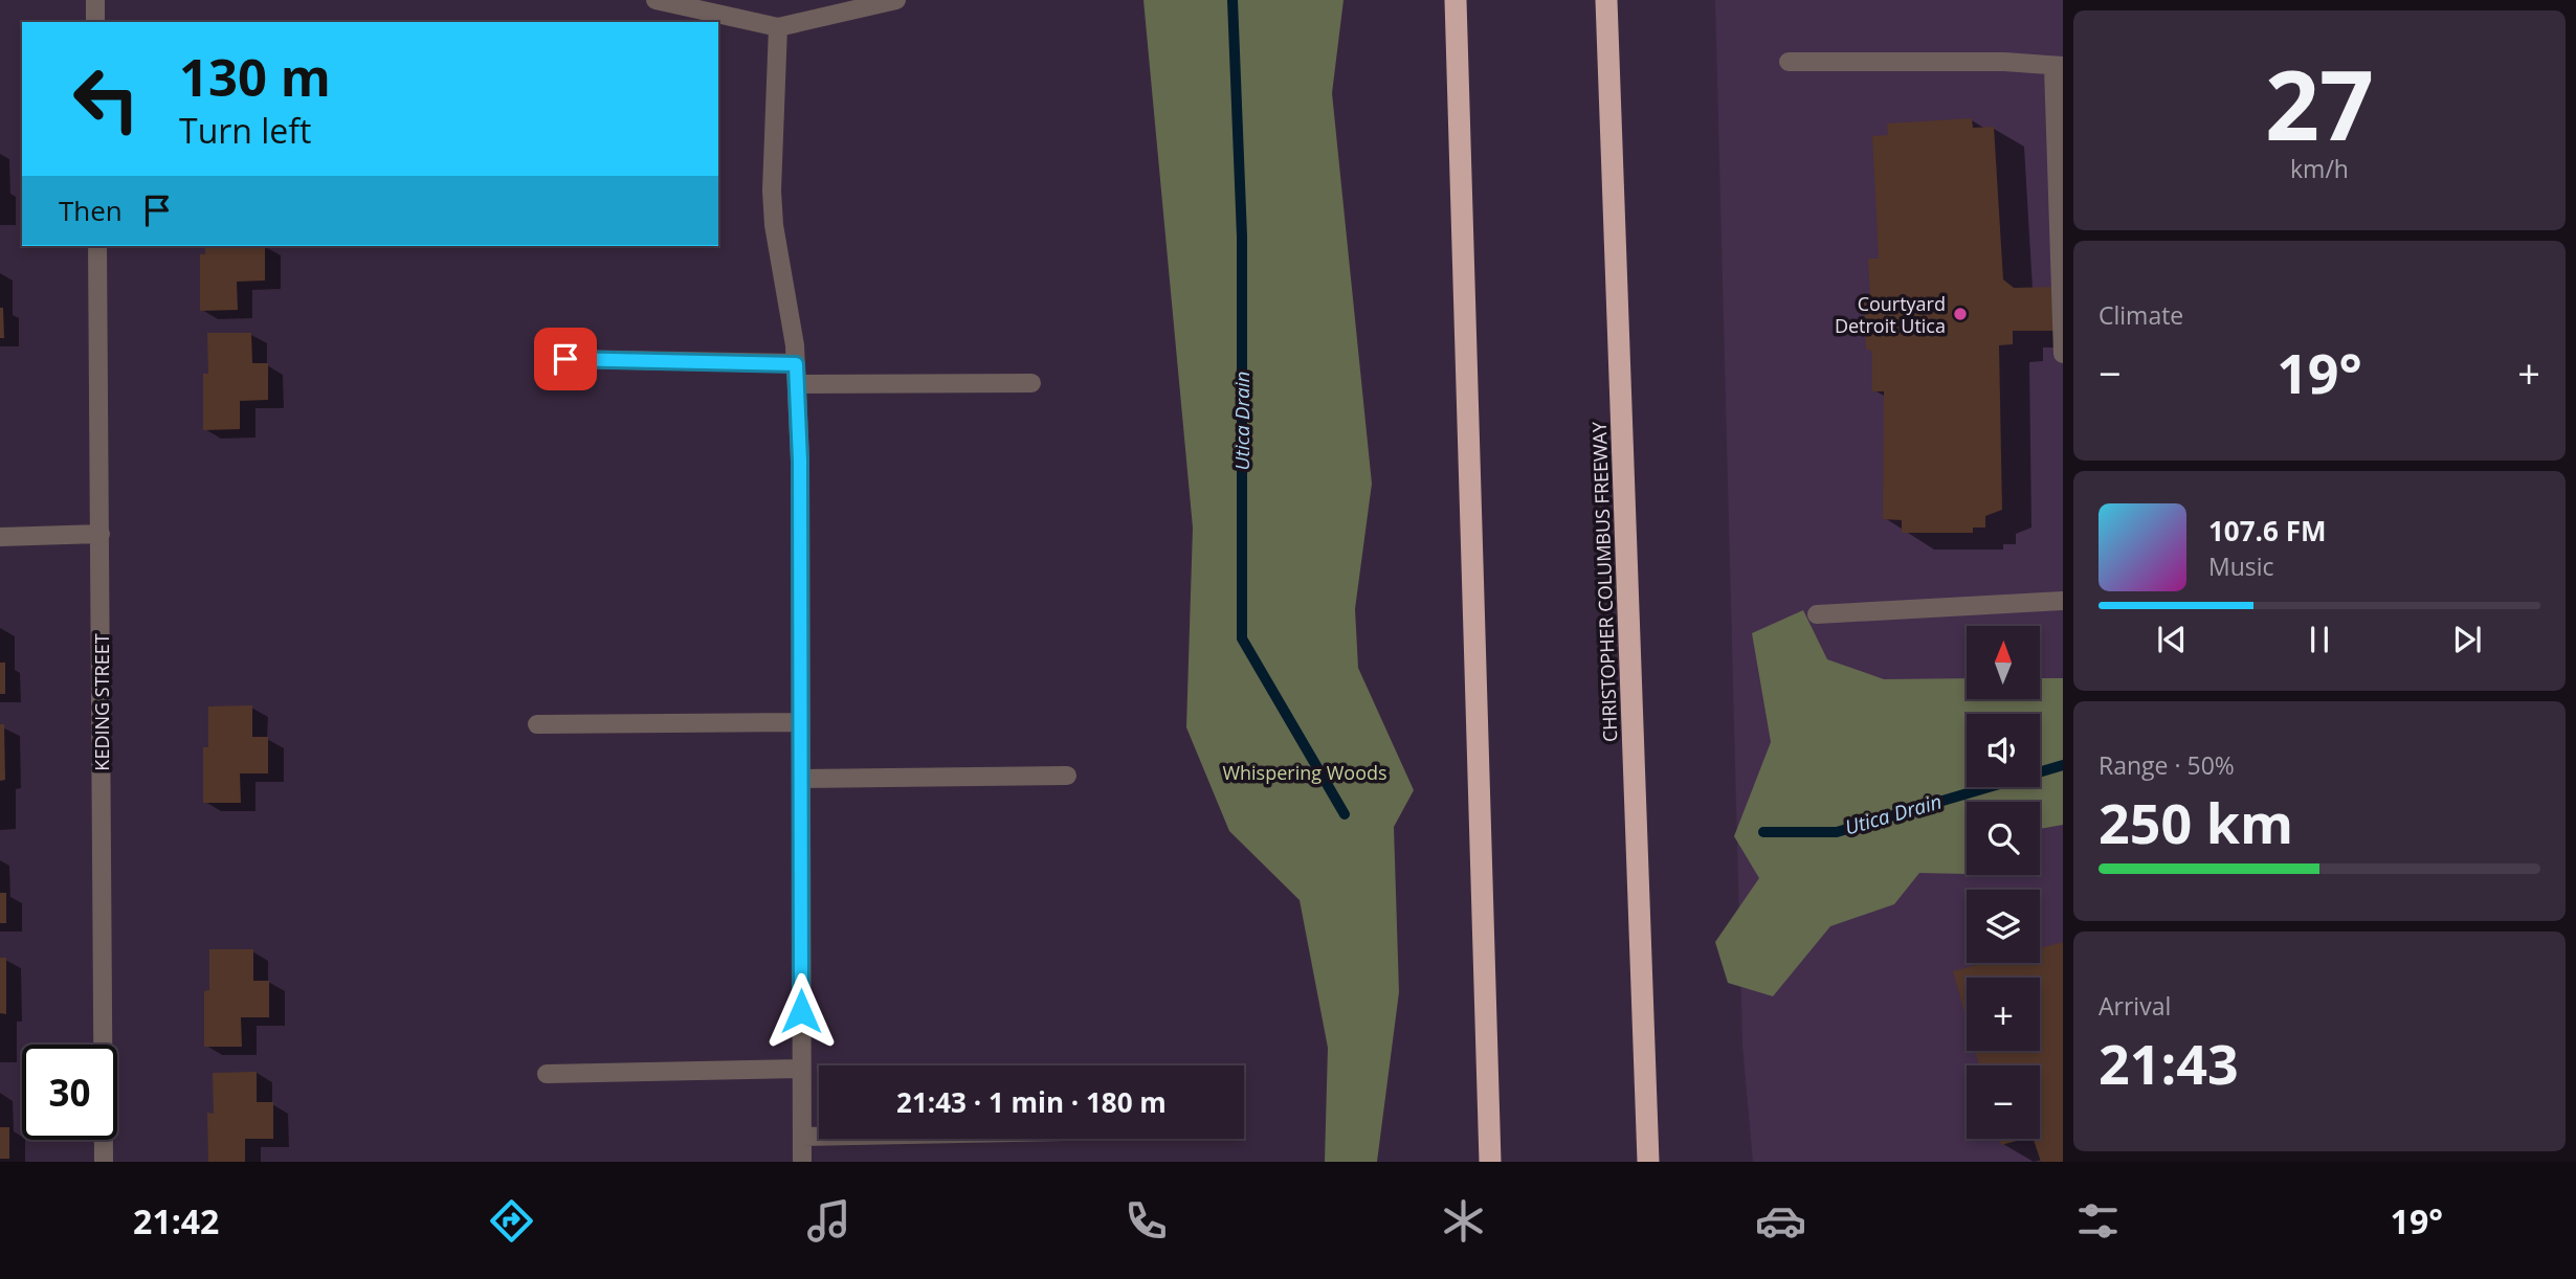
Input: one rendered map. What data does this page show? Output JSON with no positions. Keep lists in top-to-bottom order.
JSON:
{
  "streets": {
    "highway": ["CHRISTOPHER COLUMBUS FREEWAY"],
    "street": ["KEDING STREET"]
  },
  "water": ["Utica Drain"],
  "parks": ["Whispering Woods"],
  "places": ["Courtyard Detroit Utica"],
  "north": "top",
  "page": {
    "tile": [
      ["27", "km/h"],
      "Climate",
      ["Range · 50%", "250 km"],
      ["Arrival", "21:43"]
    ],
    "turn": ["130 m", "Turn left"],
    "then": "Then",
    "heat": ["−", "19°", "+"],
    "song": ["107.6 FM", "Music"],
    "map_buttons": ["+", "−"],
    "limit": "30",
    "trip": "21:43 · 1 min · 180 m",
    "tabs": ["21:42", "19°"]
  }
}
